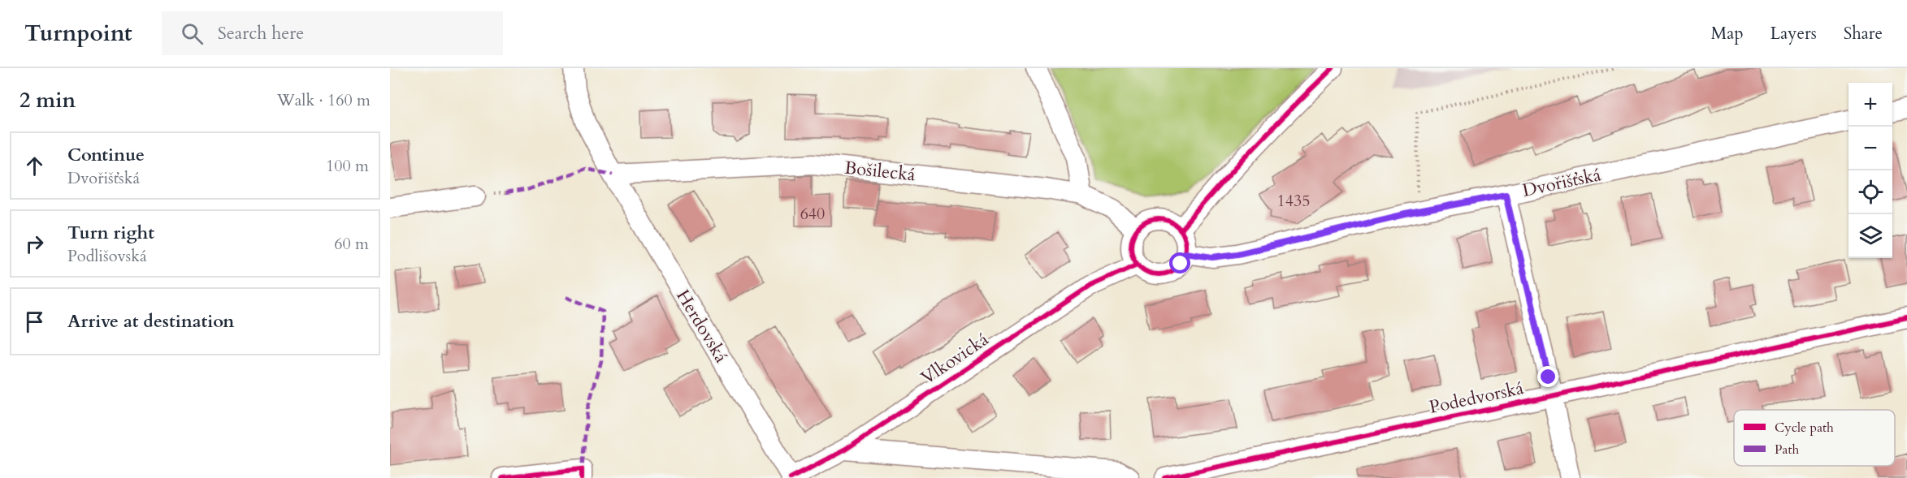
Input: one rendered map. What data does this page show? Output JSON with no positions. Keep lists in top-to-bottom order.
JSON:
{
  "streets": {
    "street": [
      "Bošilecká",
      "Dvořišťská",
      "Herdovská",
      "Vlkovická",
      "Podedvorská"
    ]
  },
  "crossings": [
    ["Bošilecká", "Dvořišťská"],
    ["Bošilecká", "Herdovská"],
    ["Bošilecká", "Vlkovická"],
    ["Dvořišťská", "Vlkovická"],
    ["Herdovská", "Vlkovická"]
  ],
  "house_numbers": ["1435", "640"],
  "legend": ["Cycle path", "Path"],
  "page": {
    "header": "Turnpoint",
    "search": "Search here",
    "nav": ["Map", "Layers", "Share"],
    "heading": ["2 min", "Walk · 160 m"],
    "map_buttons": ["+", "−"],
    "list": [
      ["Continue", "Dvořišťská", "100 m"],
      ["Turn right", "Podlišovská", "60 m"],
      "Arrive at destination"
    ]
  }
}
